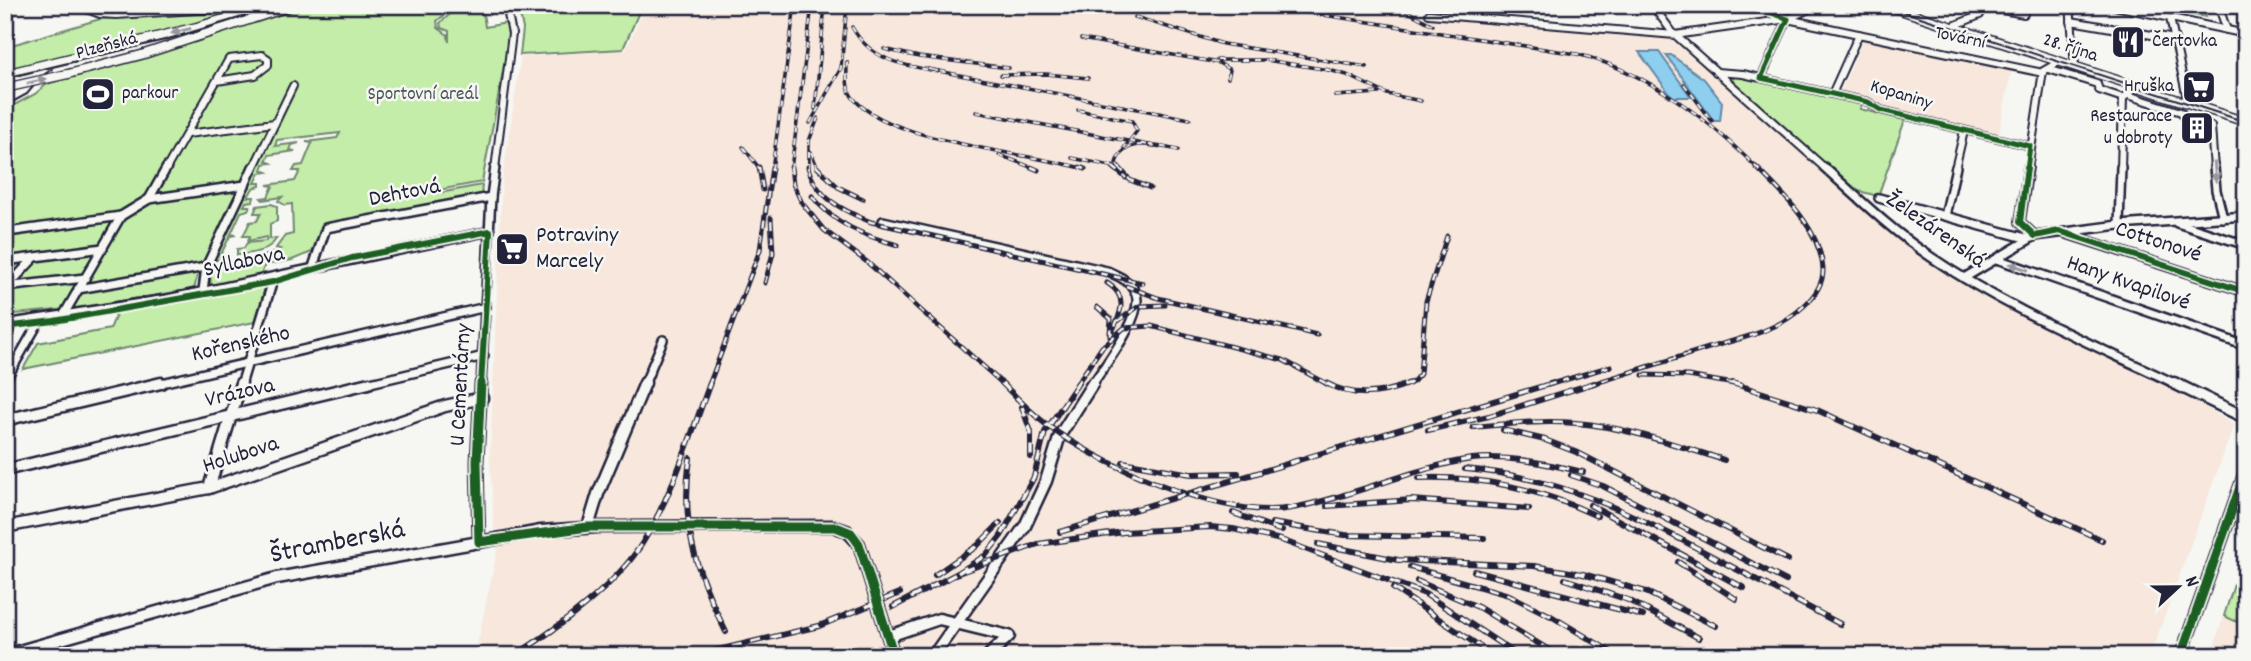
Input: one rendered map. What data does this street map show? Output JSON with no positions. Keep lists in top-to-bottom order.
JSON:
{
  "streets": {
    "main road": ["Plzeňská", "28. října"],
    "street": [
      "Tovární",
      "Kopaniny",
      "Dehtová",
      "Železárenská",
      "Cottonové",
      "Syllabova",
      "Hany Kvapilové",
      "Kořenského",
      "U Cementárny",
      "Vrázova",
      "Holubova",
      "Štramberská"
    ]
  },
  "crossings": [
    ["Kopaniny", "Železárenská"],
    ["Dehtová", "Syllabova"],
    ["Dehtová", "U Cementárny"],
    ["Syllabova", "U Cementárny"],
    ["Kořenského", "U Cementárny"],
    ["U Cementárny", "Vrázova"],
    ["U Cementárny", "Holubova"],
    ["U Cementárny", "Štramberská"]
  ],
  "parks": ["Sportovní areál"],
  "places": {
    "restaurant": ["Čertovka"],
    "supermarket": ["Hruška", "Potraviny Marcely"],
    "sports": ["parkour"],
    "building": ["Restaurace u dobroty"]
  },
  "north": "right"
}
